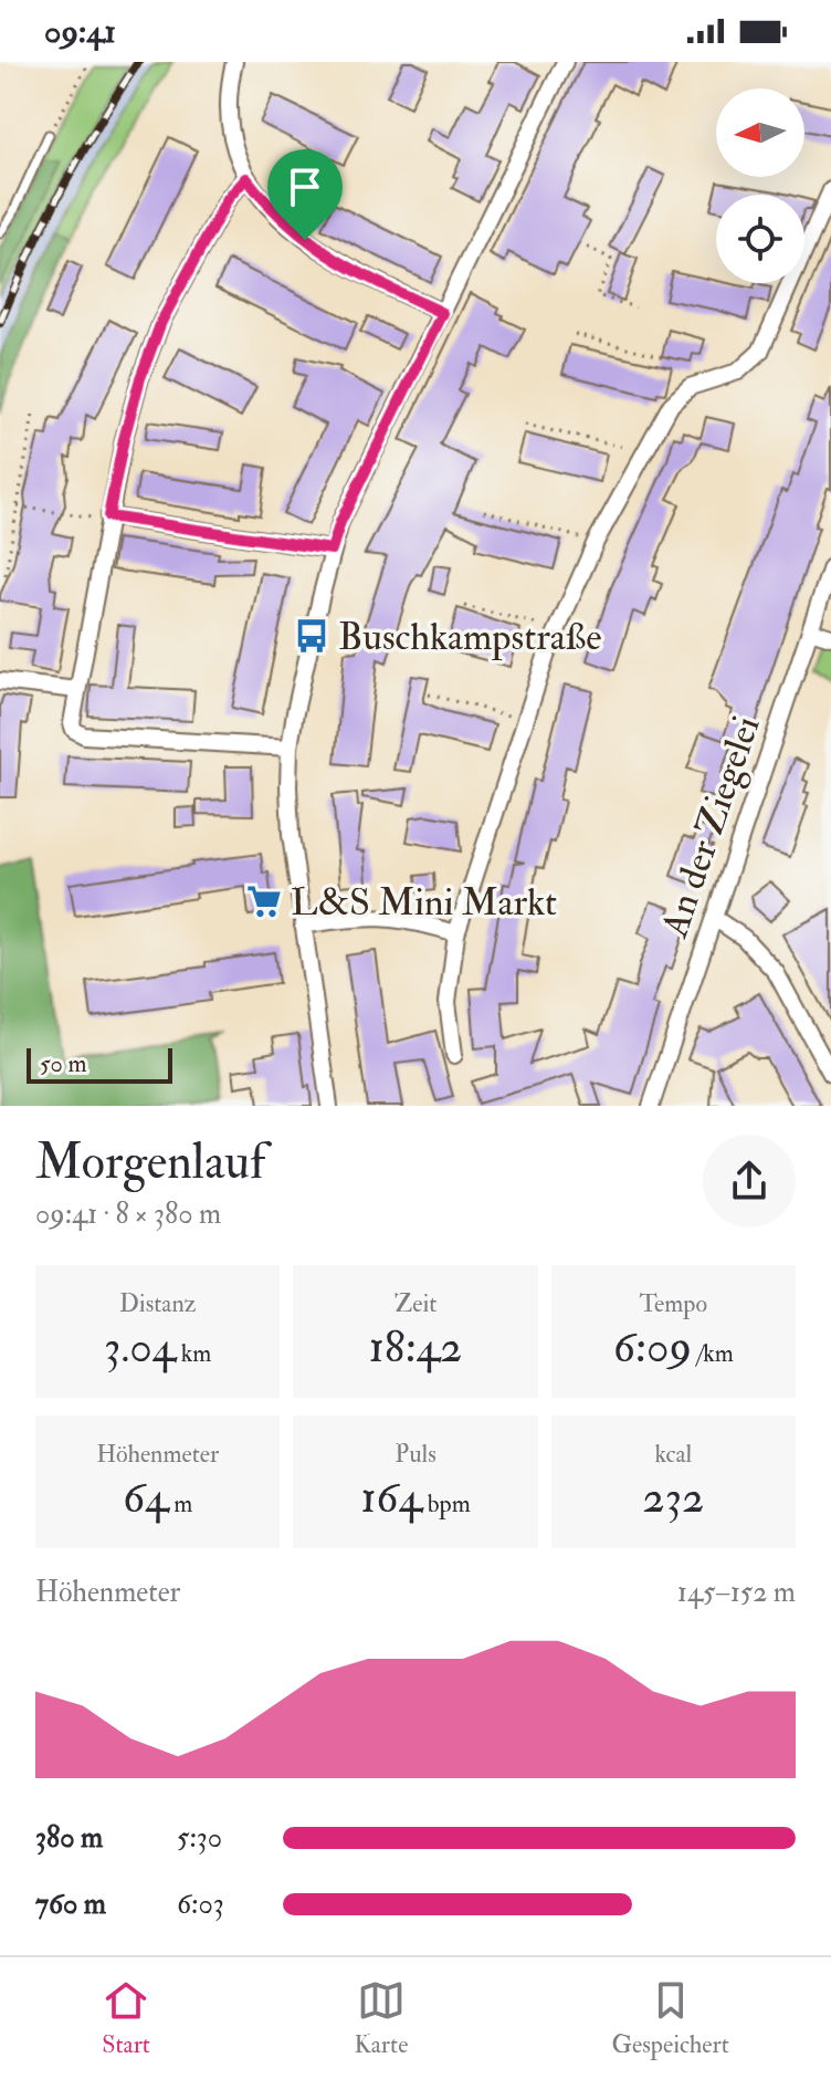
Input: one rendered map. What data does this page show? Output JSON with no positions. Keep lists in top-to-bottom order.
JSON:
{
  "streets": {
    "street": ["An der Ziegelei"]
  },
  "places": {
    "bus stop": ["Buschkampstraße"],
    "supermarket": ["L&S Mini Markt"]
  },
  "scale_bar": "50 m",
  "north": "left",
  "page": {
    "status": "09:41",
    "scale": "50 m",
    "heading": ["Morgenlauf", "09:41 · 8 × 380 m"],
    "stats": [
      ["Distanz", "3.04 km"],
      ["Zeit", "18:42"],
      ["Tempo", "6:09 /km"],
      ["Höhenmeter", "64 m"],
      ["Puls", "164 bpm"],
      ["kcal", "232"]
    ],
    "chart": ["Höhenmeter", "145–152 m"],
    "list": [
      {
        "name": "380 m",
        "note": "5:30"
      },
      {
        "name": "760 m",
        "note": "6:03"
      }
    ],
    "tabs": ["Start", "Karte", "Gespeichert"]
  }
}
